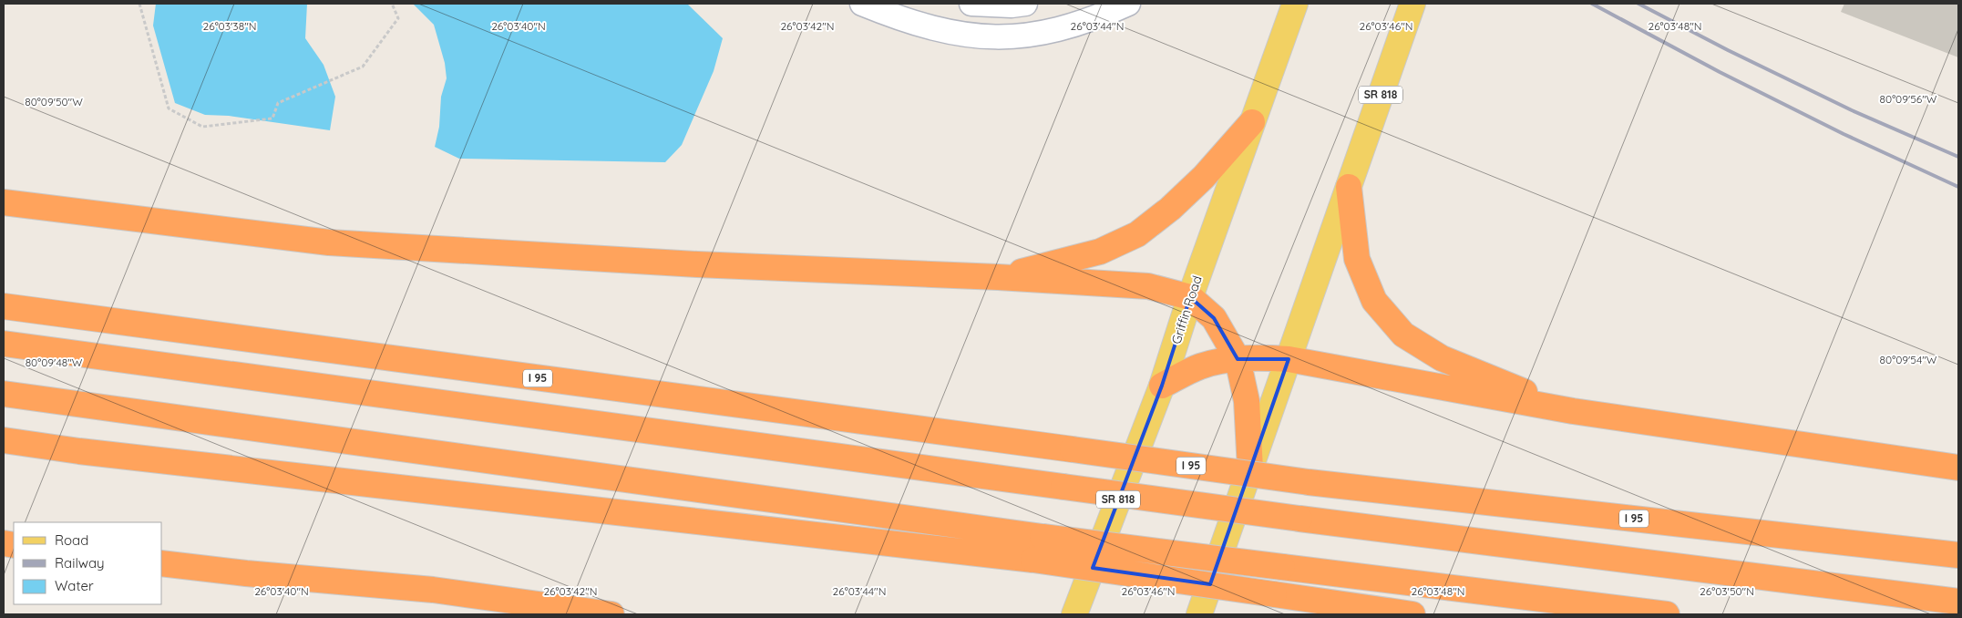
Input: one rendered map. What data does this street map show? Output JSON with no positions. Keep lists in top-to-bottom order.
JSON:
{
  "streets": {
    "highway": ["I 95"],
    "main road": ["SR 818", "Griffin Road"]
  },
  "legend": ["Road", "Railway", "Water"],
  "coordinates": [
    "26°03'40\"N",
    "26°03'42\"N",
    "26°03'44\"N",
    "26°03'46\"N",
    "26°03'48\"N",
    "26°03'38\"N",
    "80°09'56\"W",
    "80°09'50\"W",
    "80°09'54\"W",
    "80°09'48\"W",
    "26°03'50\"N"
  ]
}
